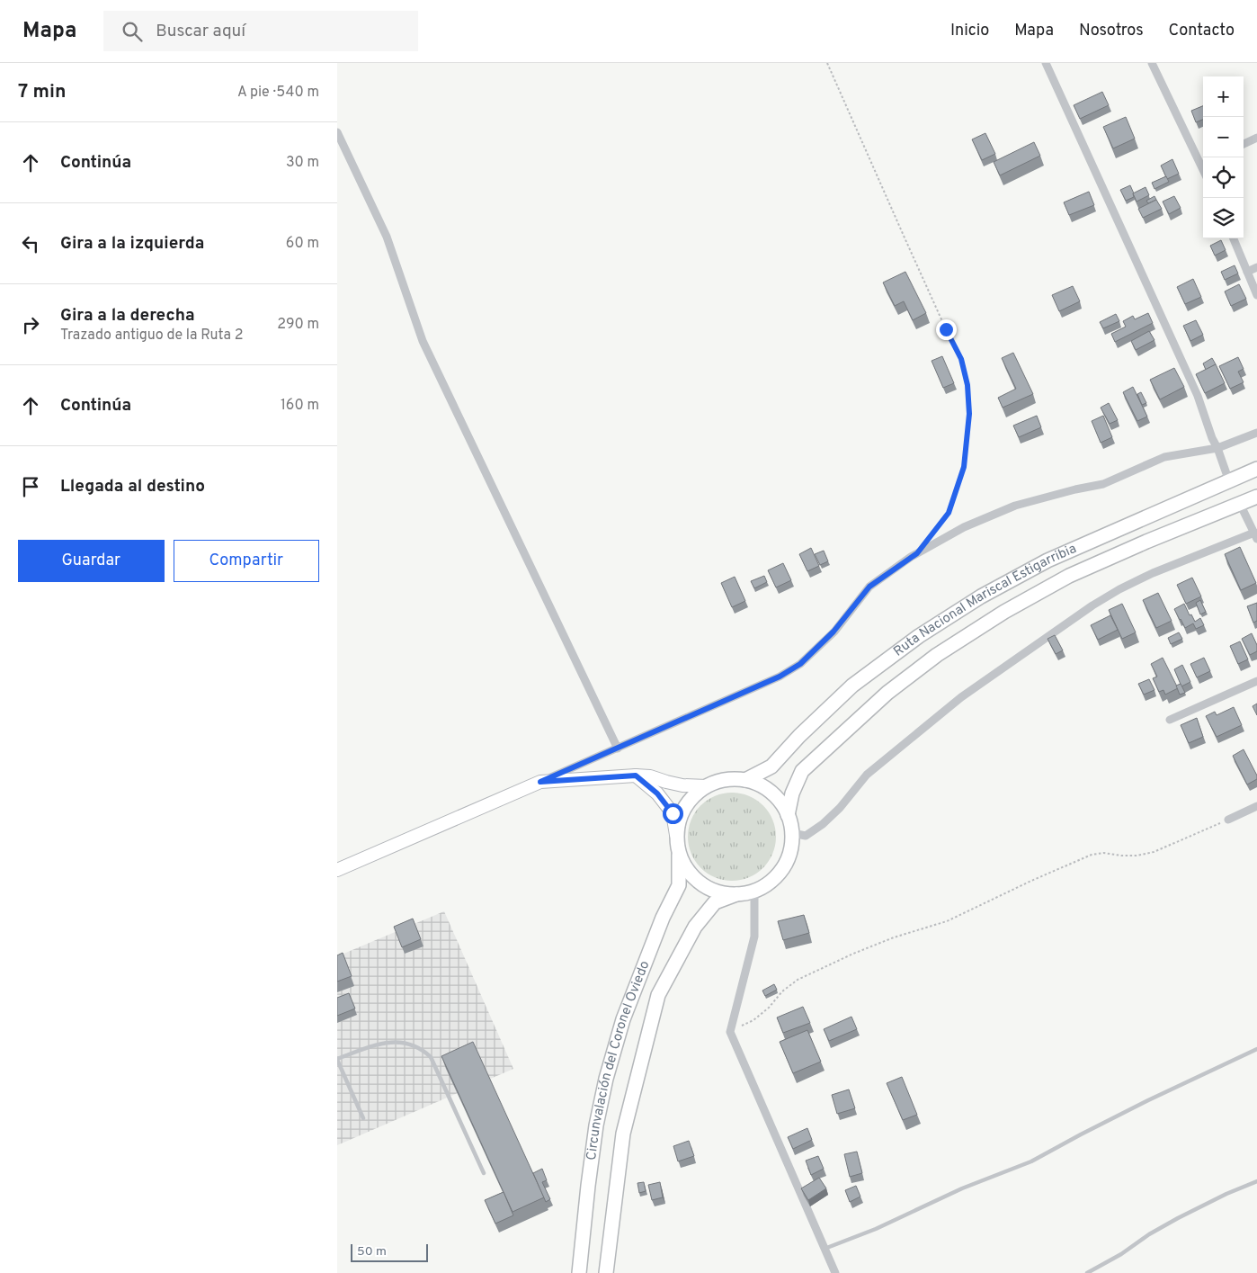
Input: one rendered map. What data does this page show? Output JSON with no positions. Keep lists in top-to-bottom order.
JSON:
{
  "streets": {
    "highway": ["Ruta Nacional Mariscal Estigarribia", "Circunvalación del Coronel Oviedo"]
  },
  "crossings": [
    ["Ruta Nacional Mariscal Estigarribia", "Circunvalación del Coronel Oviedo"]
  ],
  "scale_bar": "50 m",
  "page": {
    "header": "Mapa",
    "search": "Buscar aquí",
    "nav": [
      "Inicio",
      "Mapa",
      "Nosotros",
      "Contacto"
    ],
    "heading": ["7 min", "A pie · 540 m"],
    "map_buttons": ["+", "−"],
    "list": [
      ["Continúa", "30 m"],
      ["Gira a la izquierda", "60 m"],
      ["Gira a la derecha", "Trazado antiguo de la Ruta 2", "290 m"],
      ["Continúa", "160 m"],
      "Llegada al destino"
    ],
    "buttons": ["Guardar", "Compartir"],
    "scale": "50 m"
  }
}
